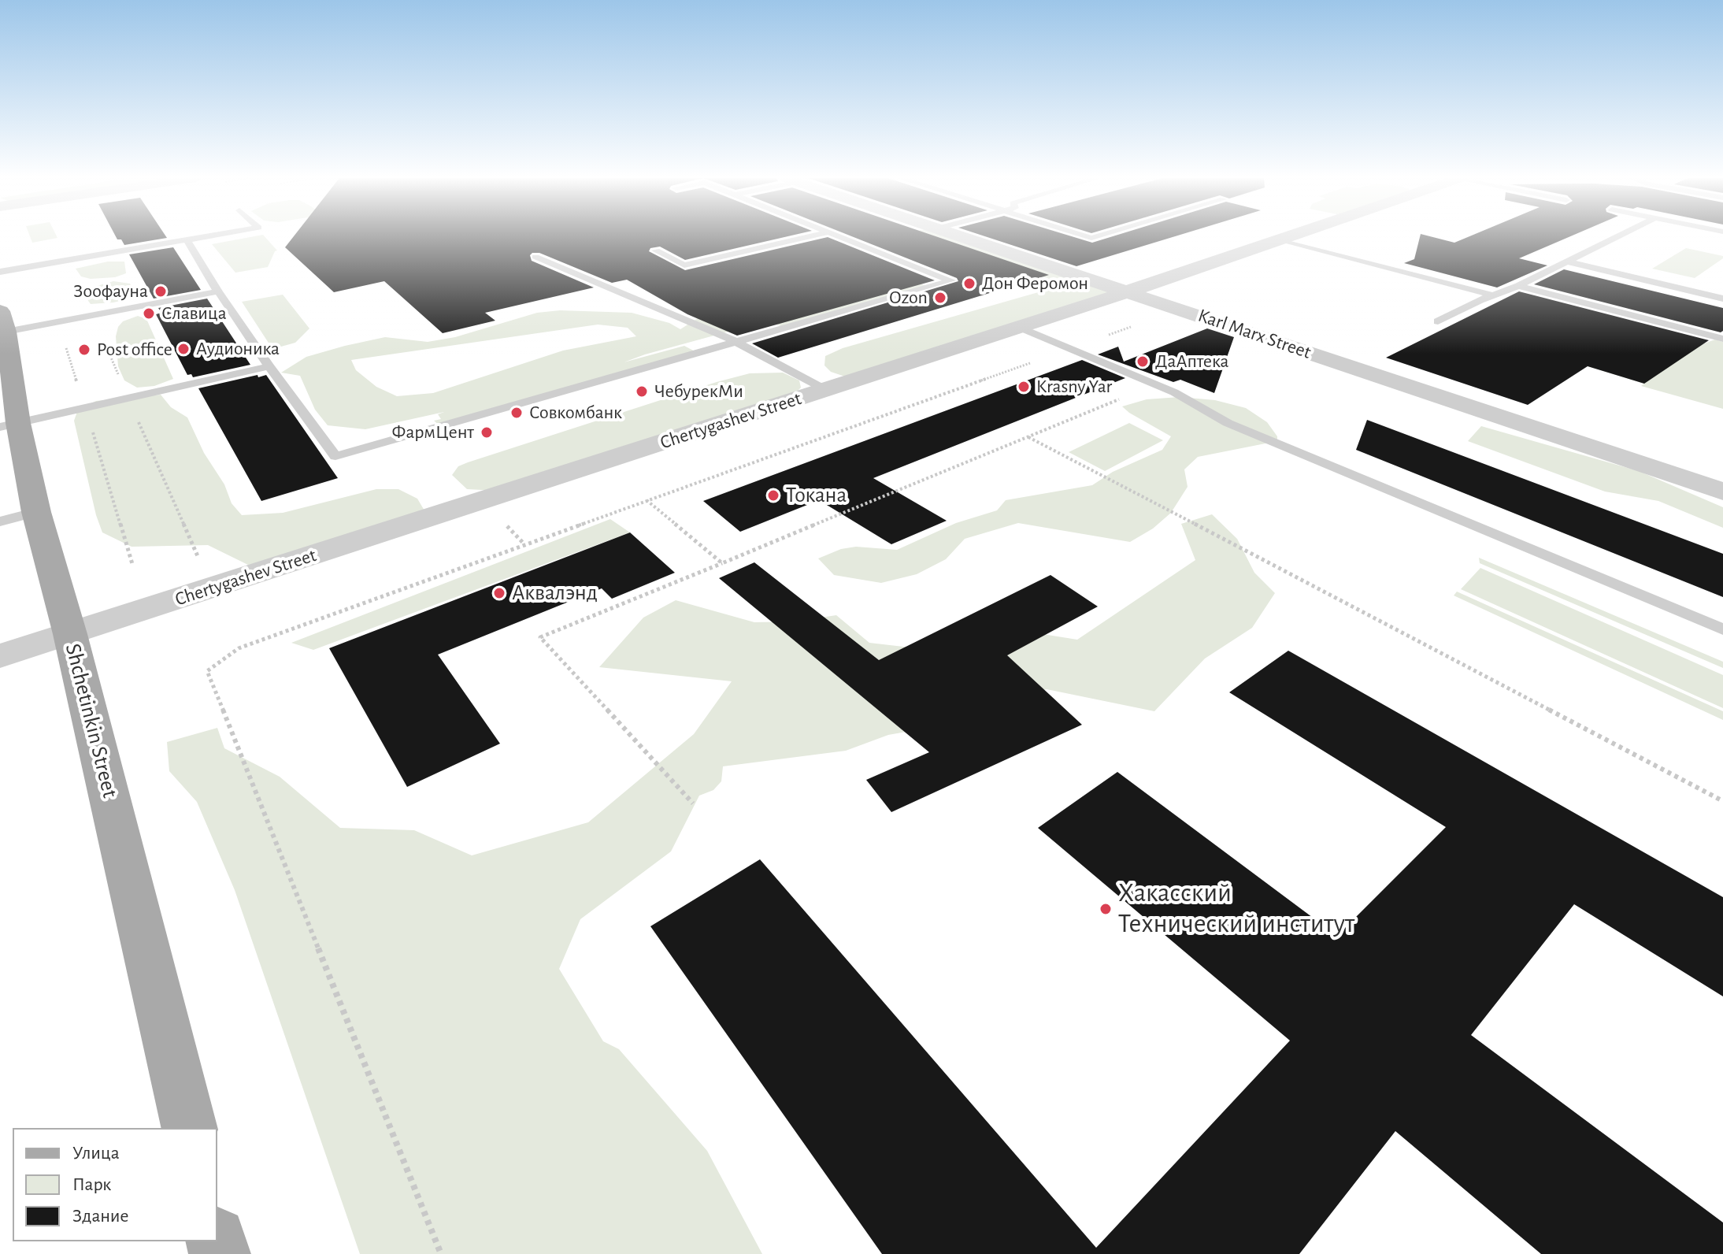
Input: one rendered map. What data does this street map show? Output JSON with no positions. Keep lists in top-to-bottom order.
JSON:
{
  "streets": {
    "main road": ["Shchetinkin Street"],
    "street": ["Karl Marx Street", "Chertygashev Street"]
  },
  "crossings": [
    ["Karl Marx Street", "Chertygashev Street"],
    ["Chertygashev Street", "Shchetinkin Street"]
  ],
  "places": [
    "Дон Феромон",
    "Зоофауна",
    "Ozon",
    "Славица",
    "Аудионика",
    "Post office",
    "ДаАптека",
    "Krasny Yar",
    "ЧебурекМи",
    "Совкомбанк",
    "ФармЦент",
    "Токана",
    "Аквалэнд",
    "Хакасский Технический институт"
  ],
  "legend": ["Улица", "Парк", "Здание"]
}
